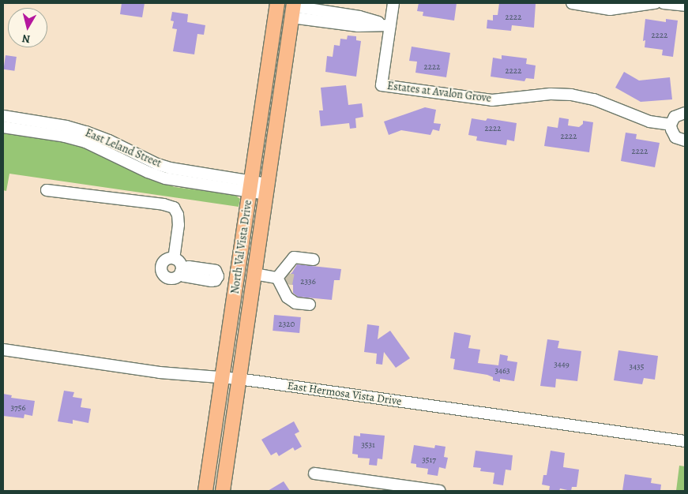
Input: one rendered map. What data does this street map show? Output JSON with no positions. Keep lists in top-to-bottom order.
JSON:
{
  "streets": {
    "main road": ["North Val Vista Drive"],
    "street": ["Estates at Avalon Grove", "East Leland Street", "East Hermosa Vista Drive"]
  },
  "crossings": [
    ["East Leland Street", "North Val Vista Drive"],
    ["North Val Vista Drive", "East Hermosa Vista Drive"]
  ],
  "house_numbers": [
    "2222",
    "2222",
    "2222",
    "2222",
    "2222",
    "2222",
    "2222",
    "2336",
    "2320",
    "3449",
    "3435",
    "3463",
    "3756",
    "3531",
    "3517"
  ],
  "north": "bottom"
}
